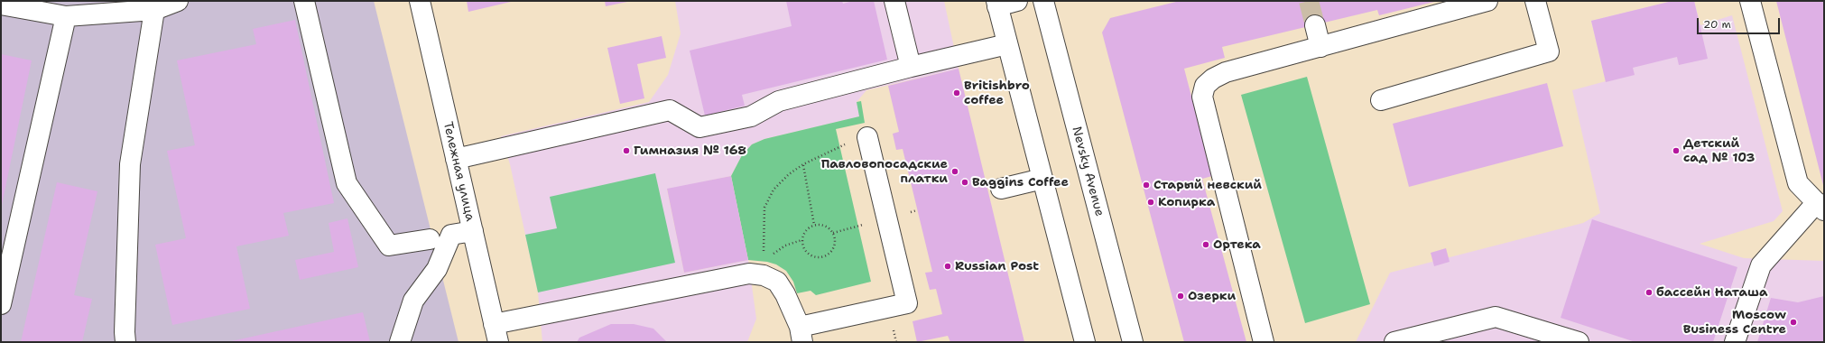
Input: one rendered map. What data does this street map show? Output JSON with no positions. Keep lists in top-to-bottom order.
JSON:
{
  "streets": {
    "main road": ["Тележная улица", "Nevsky Avenue"]
  },
  "places": [
    "Britishbro coffee",
    "Гимназия № 168",
    "Детский сад № 103",
    "Павловопосадские платки",
    "Baggins Coffee",
    "Старый невский",
    "Копирка",
    "Ортека",
    "Russian Post",
    "бассейн Наташа",
    "Озерки",
    "Moscow Business Centre"
  ],
  "scale_bar": "20 m"
}
